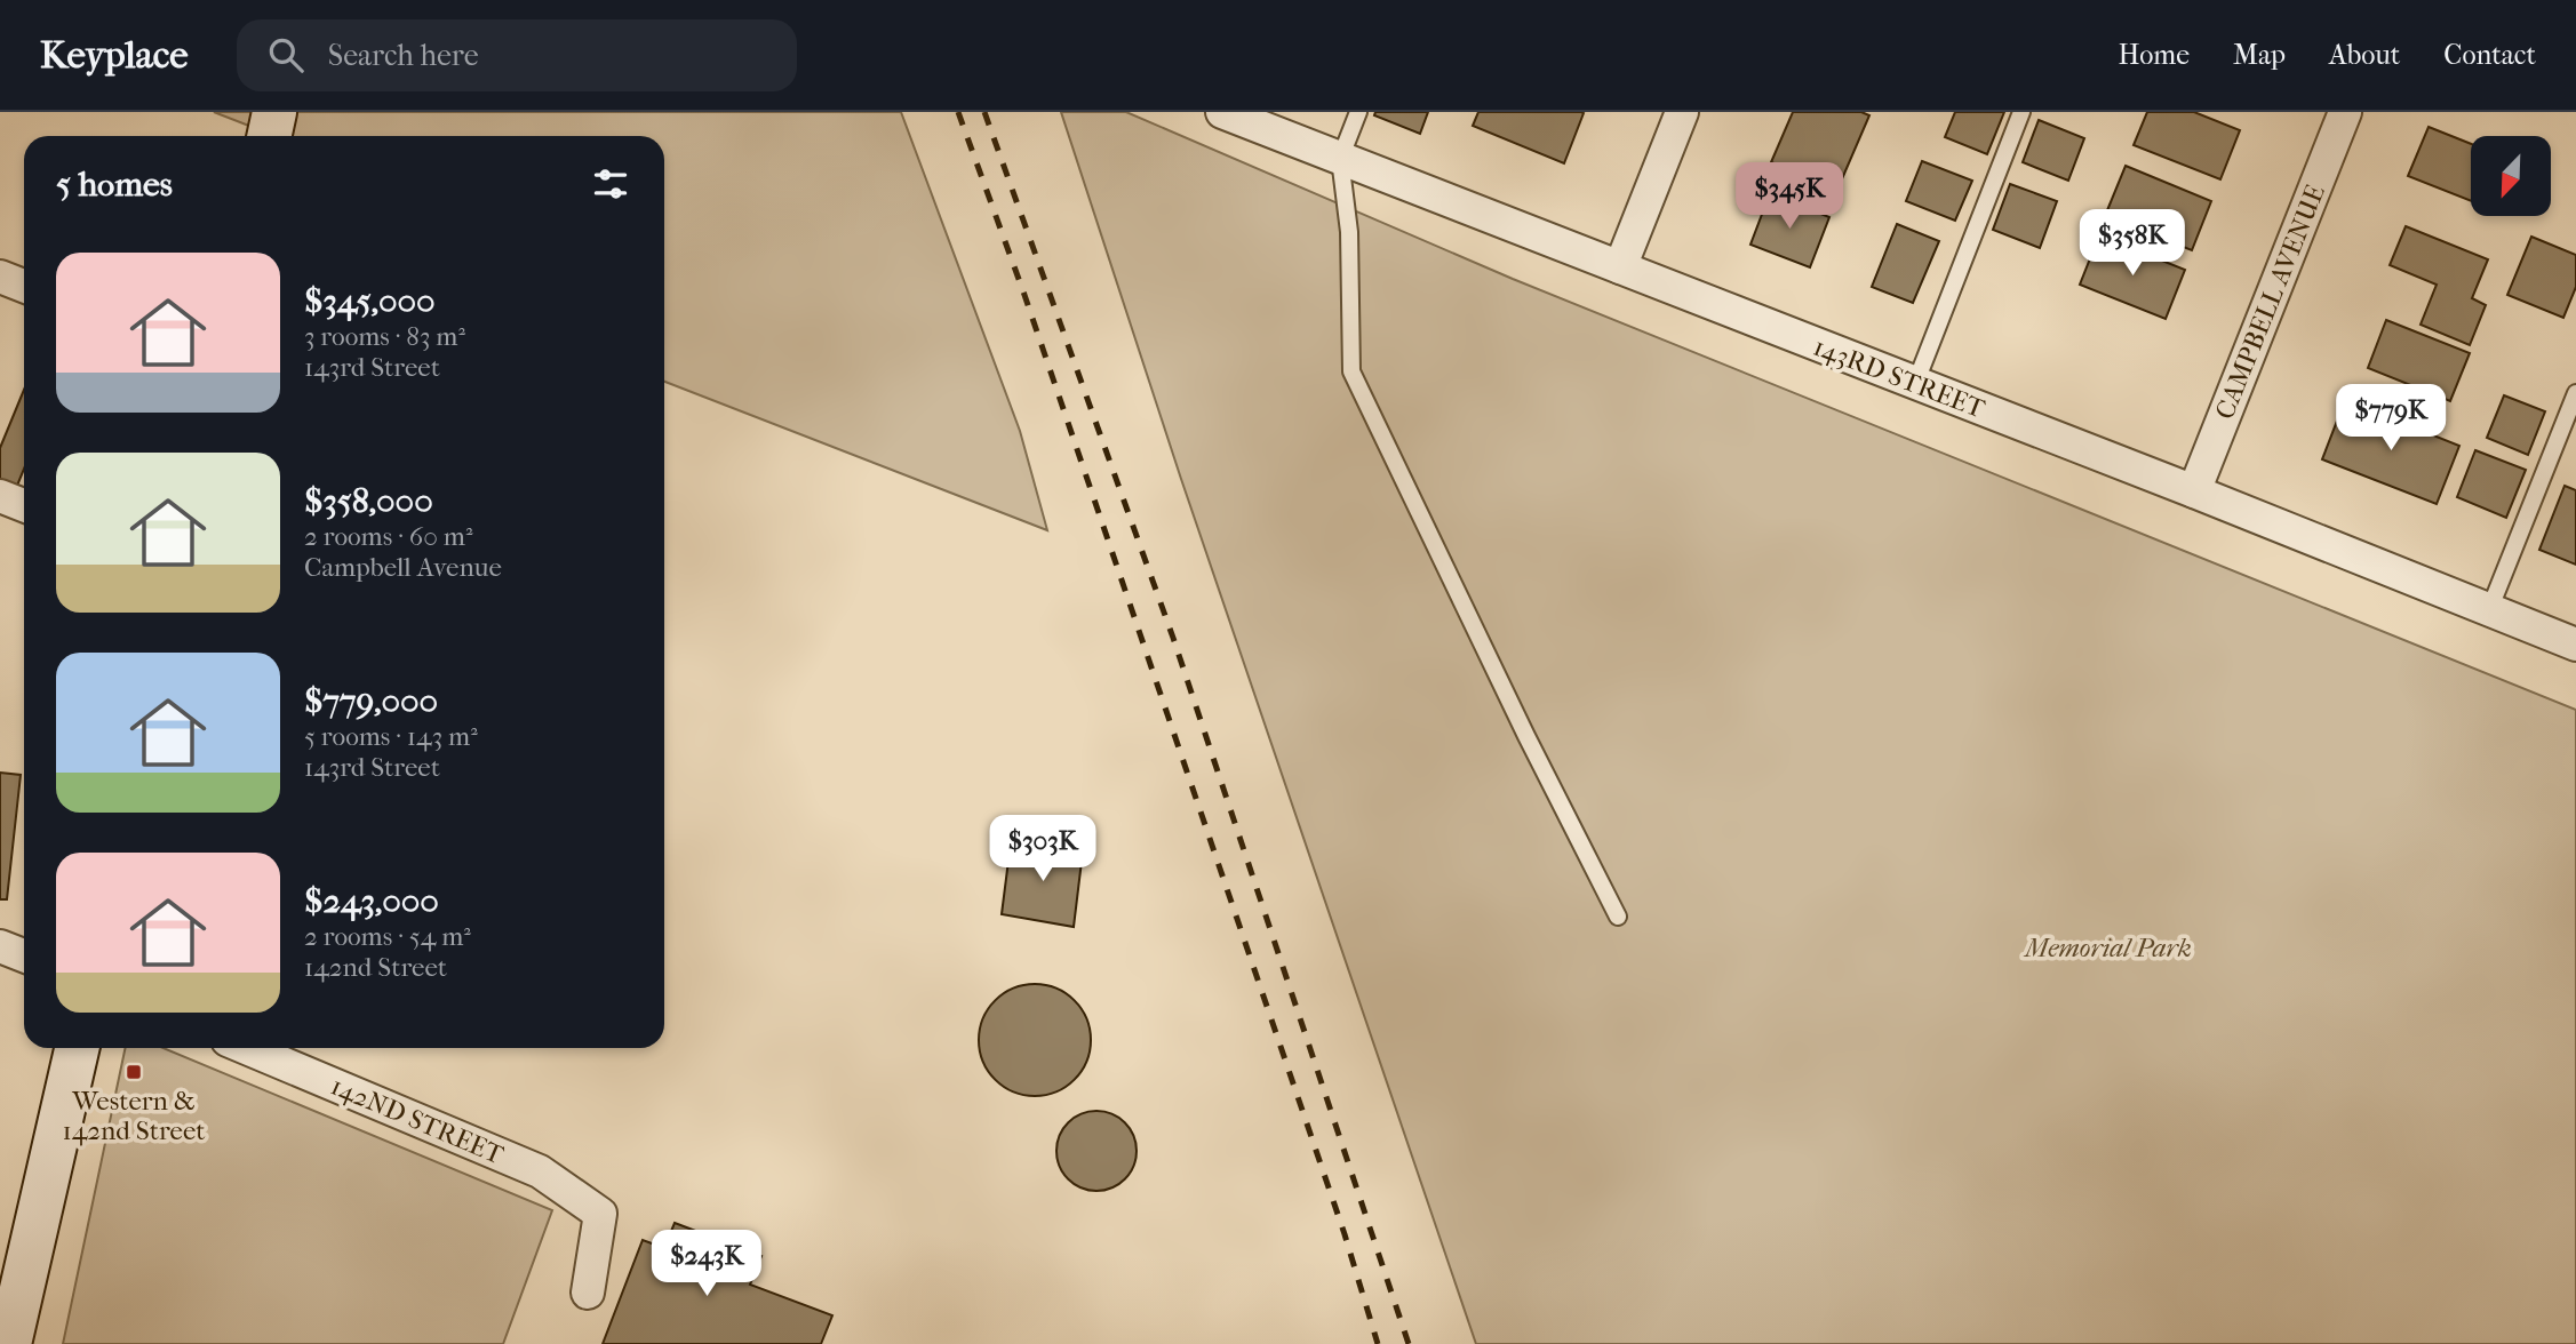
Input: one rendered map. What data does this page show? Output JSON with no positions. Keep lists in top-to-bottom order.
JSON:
{
  "streets": {
    "street": ["CAMPBELL AVENUE", "143RD STREET", "142ND STREET"]
  },
  "crossings": [
    ["CAMPBELL AVENUE", "143RD STREET"]
  ],
  "parks": ["Memorial Park"],
  "places": {
    "transit": ["Western & 142nd Street"]
  },
  "north": "bottom left",
  "page": {
    "header": "Keyplace",
    "search": "Search here",
    "nav": [
      "Home",
      "Map",
      "About",
      "Contact"
    ],
    "heading": "5 homes",
    "price": [
      "$345K",
      "$358K",
      "$779K",
      "$303K",
      "$243K"
    ],
    "list": [
      {
        "name": "$345,000",
        "note": "3 rooms · 83 m² · 143rd Street"
      },
      {
        "name": "$358,000",
        "note": "2 rooms · 60 m² · Campbell Avenue"
      },
      {
        "name": "$779,000",
        "note": "5 rooms · 143 m² · 143rd Street"
      },
      {
        "name": "$243,000",
        "note": "2 rooms · 54 m² · 142nd Street"
      }
    ]
  }
}
